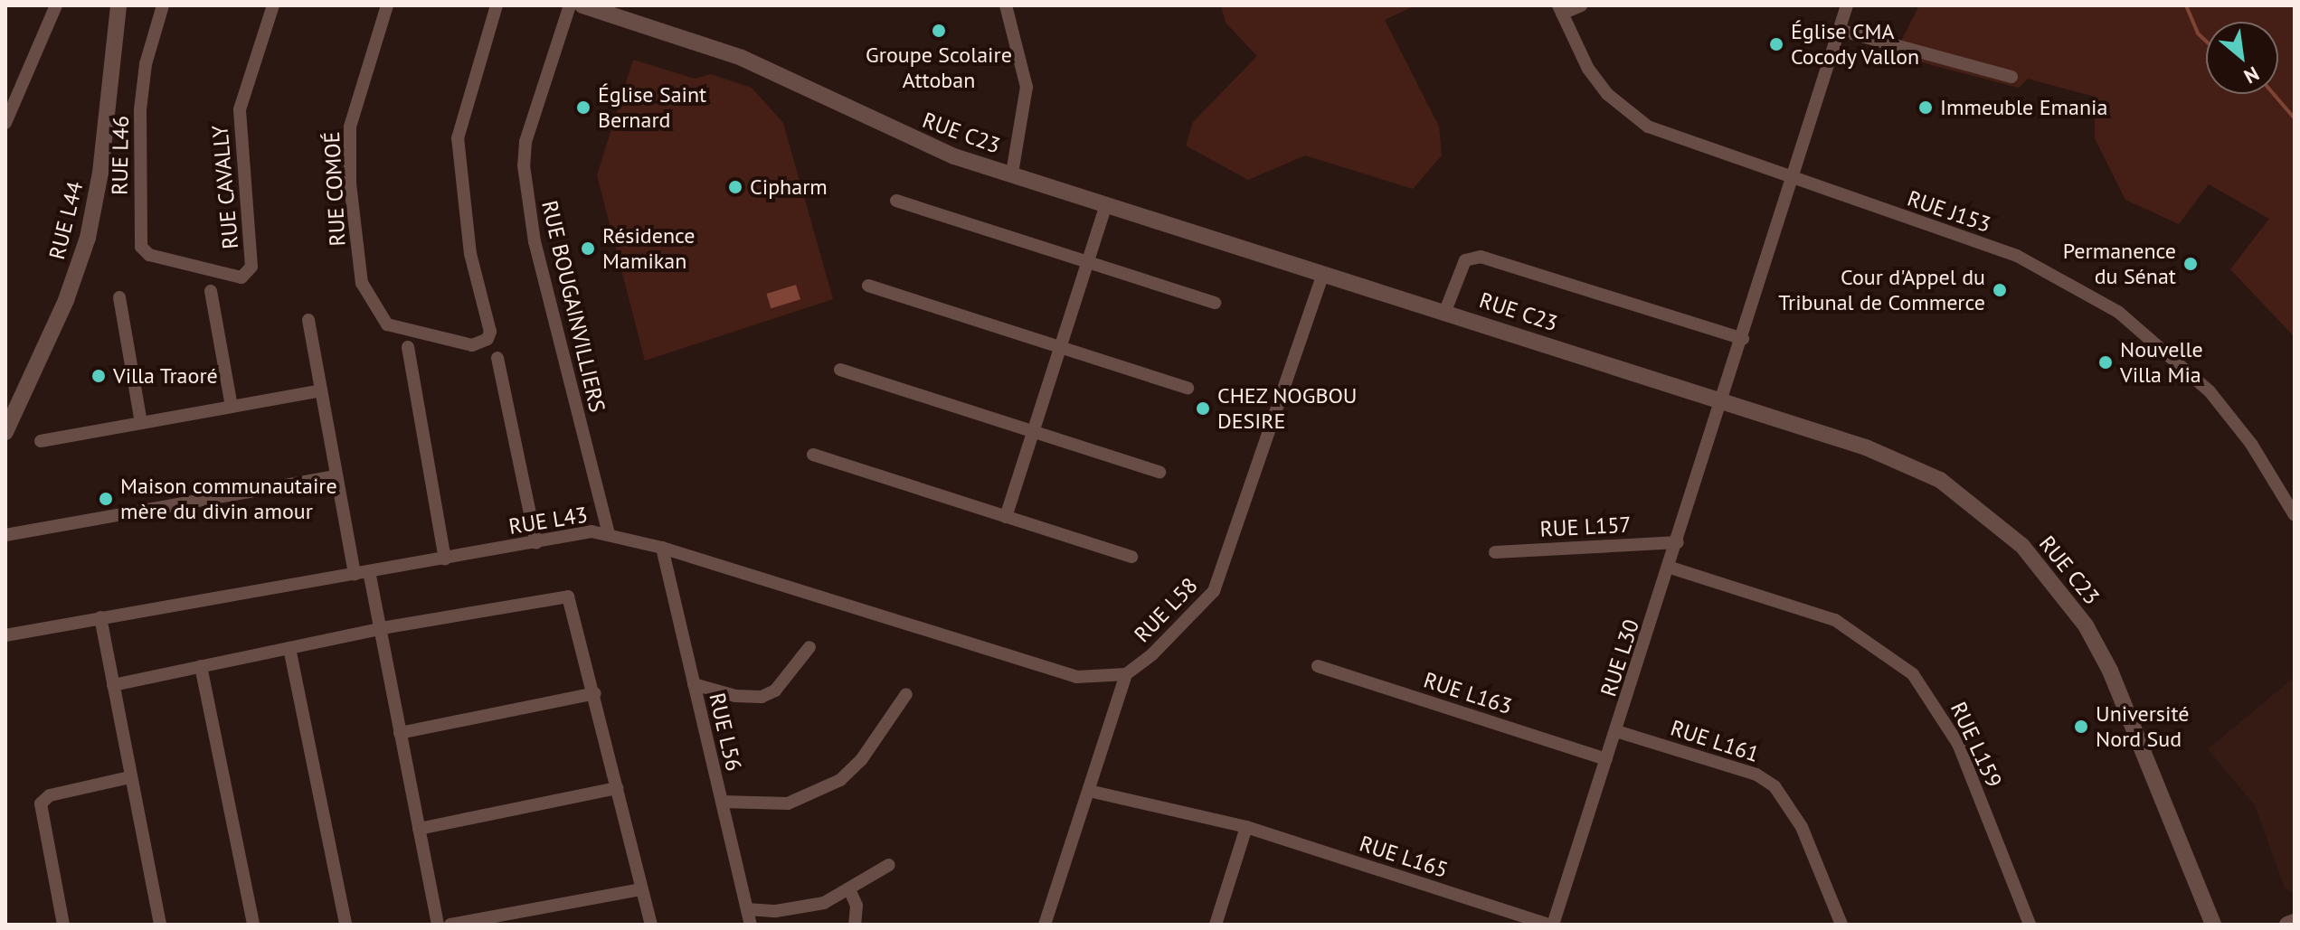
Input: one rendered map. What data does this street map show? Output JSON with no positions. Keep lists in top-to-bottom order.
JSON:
{
  "streets": {
    "street": [
      "RUE C23",
      "RUE L46",
      "RUE CAVALLY",
      "RUE COMOÉ",
      "RUE J153",
      "RUE L44",
      "RUE BOUGAINVILLIERS",
      "RUE L43",
      "RUE L157",
      "RUE L58",
      "RUE L30",
      "RUE L163",
      "RUE L56",
      "RUE L161",
      "RUE L159",
      "RUE L165"
    ]
  },
  "crossings": [
    ["RUE C23", "RUE L58"],
    ["RUE C23", "RUE L30"],
    ["RUE L46", "RUE CAVALLY"],
    ["RUE J153", "RUE L30"],
    ["RUE BOUGAINVILLIERS", "RUE L43"],
    ["RUE L43", "RUE L58"],
    ["RUE L43", "RUE L56"],
    ["RUE L157", "RUE L30"],
    ["RUE L30", "RUE L163"],
    ["RUE L30", "RUE L161"],
    ["RUE L30", "RUE L159"],
    ["RUE L30", "RUE L165"]
  ],
  "places": [
    "Groupe Scolaire Attoban",
    "Église CMA Cocody Vallon",
    "Église Saint Bernard",
    "Immeuble Emania",
    "Cipharm",
    "Résidence Mamikan",
    "Permanence du Sénat",
    "Cour d'Appel du Tribunal de Commerce",
    "Nouvelle Villa Mia",
    "Villa Traoré",
    "CHEZ NOGBOU DESIRE",
    "Maison communautaire mère du divin amour",
    "Université Nord Sud"
  ],
  "north": "bottom right"
}
